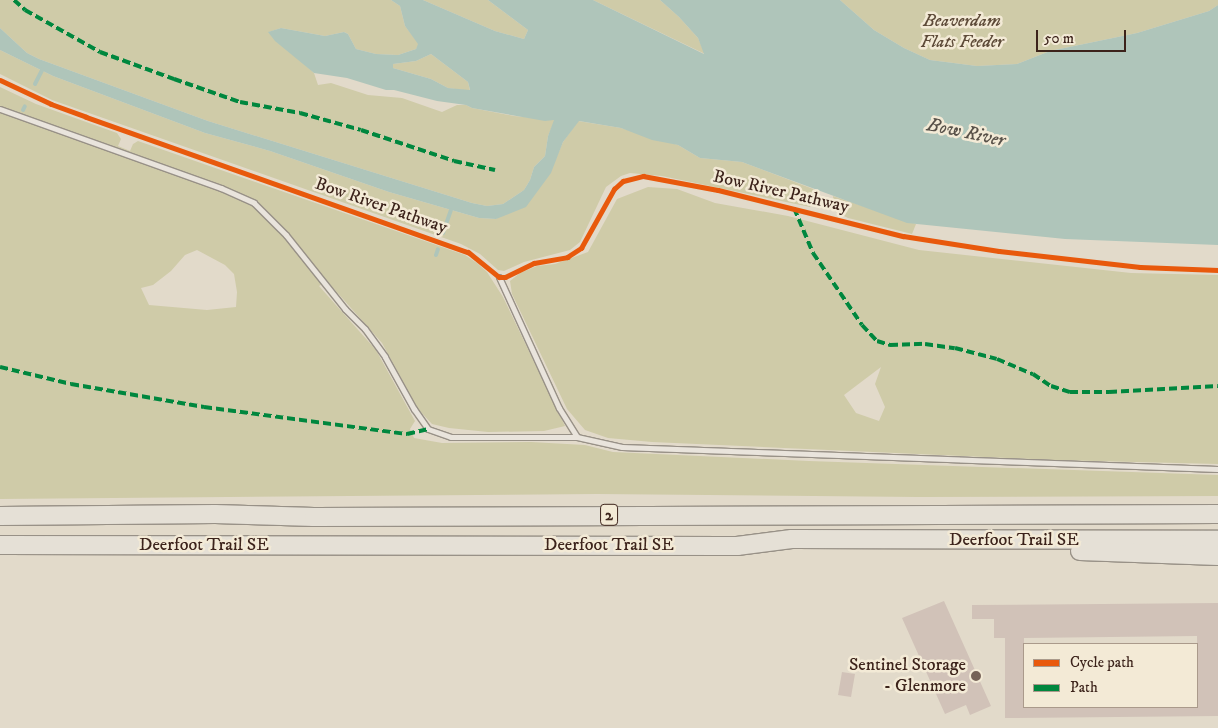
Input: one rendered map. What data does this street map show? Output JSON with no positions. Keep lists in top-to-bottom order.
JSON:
{
  "streets": {
    "highway": ["2", "Deerfoot Trail SE"],
    "cycle path": ["Bow River Pathway"]
  },
  "water": ["Bow River"],
  "parks": ["Beaverdam Flats Feeder"],
  "places": ["Sentinel Storage - Glenmore"],
  "legend": ["Cycle path", "Path"],
  "scale_bar": "50 m"
}
